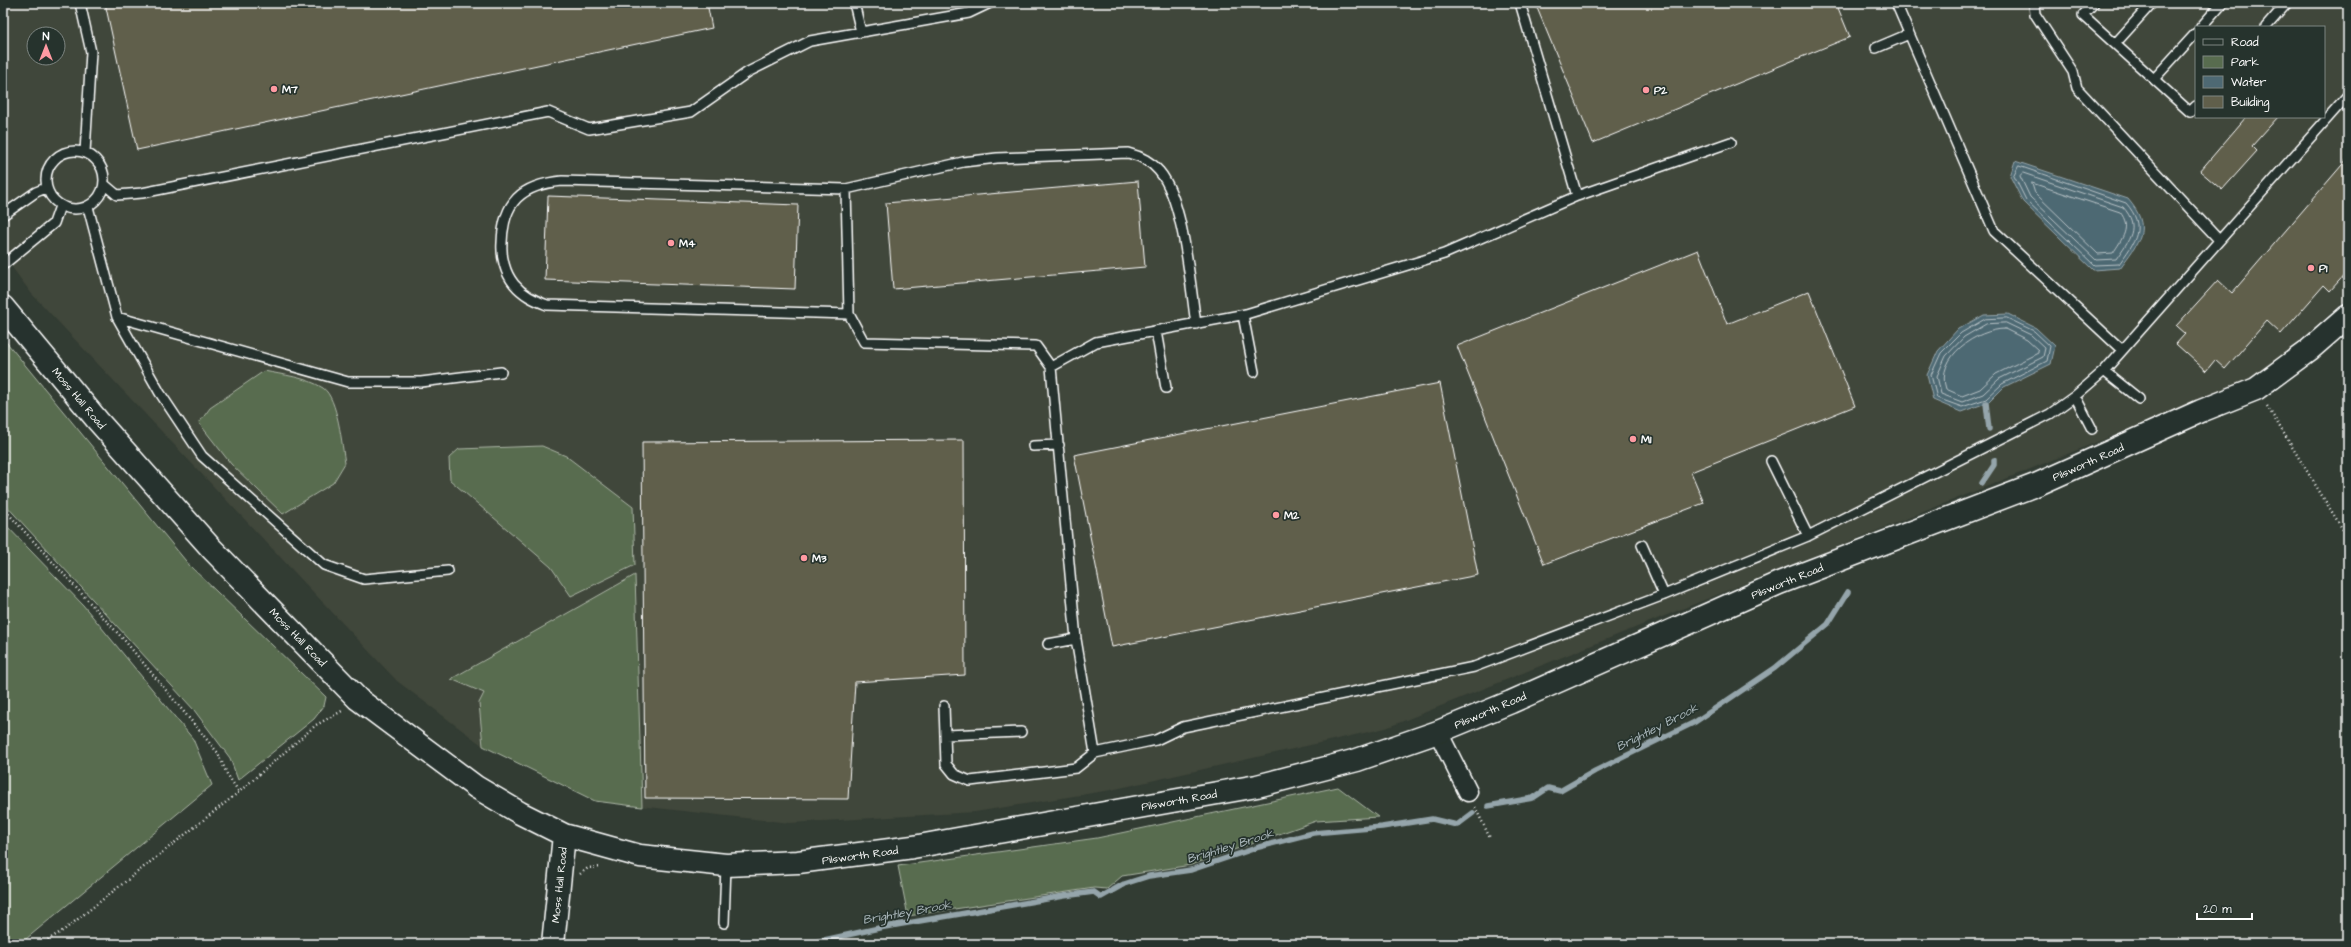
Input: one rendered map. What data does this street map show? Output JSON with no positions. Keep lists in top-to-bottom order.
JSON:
{
  "streets": {
    "street": ["Moss Hall Road", "Pilsworth Road"]
  },
  "crossings": [
    ["Moss Hall Road", "Pilsworth Road"]
  ],
  "water": ["Brightley Brook"],
  "places": [
    "M7",
    "P2",
    "M4",
    "P1",
    "M1",
    "M2",
    "M3"
  ],
  "legend": [
    "Road",
    "Park",
    "Water",
    "Building"
  ],
  "scale_bar": "20 m",
  "north": "top"
}
